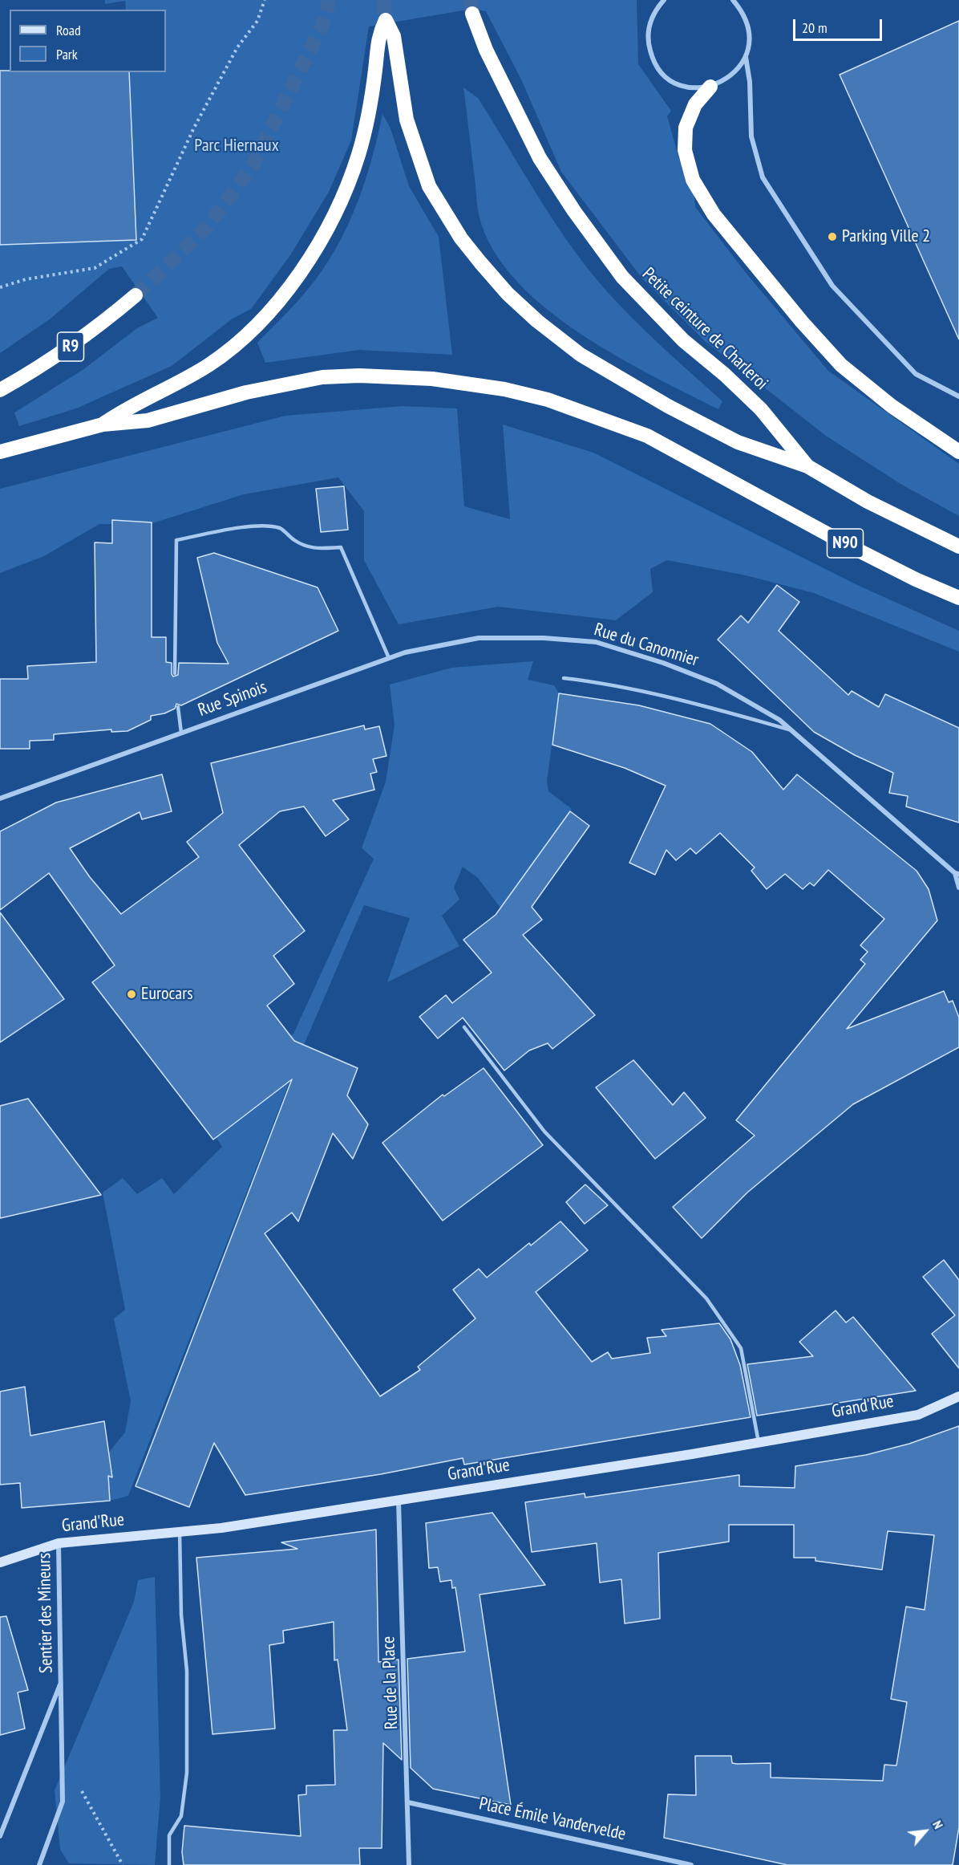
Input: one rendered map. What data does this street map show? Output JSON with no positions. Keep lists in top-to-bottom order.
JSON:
{
  "streets": {
    "highway": ["Petite ceinture de Charleroi", "R9", "N90"],
    "street": [
      "Rue du Canonnier",
      "Rue Spinois",
      "Grand'Rue",
      "Sentier des Mineurs",
      "Rue de la Place",
      "Place Émile Vandervelde"
    ]
  },
  "crossings": [
    ["Petite ceinture de Charleroi", "N90"],
    ["Rue du Canonnier", "Rue Spinois"],
    ["Grand'Rue", "Sentier des Mineurs"],
    ["Grand'Rue", "Rue de la Place"],
    ["Rue de la Place", "Place Émile Vandervelde"]
  ],
  "parks": ["Parc Hiernaux"],
  "places": ["Parking Ville 2", "Eurocars"],
  "legend": ["Road", "Park"],
  "scale_bar": "20 m",
  "north": "top right"
}
